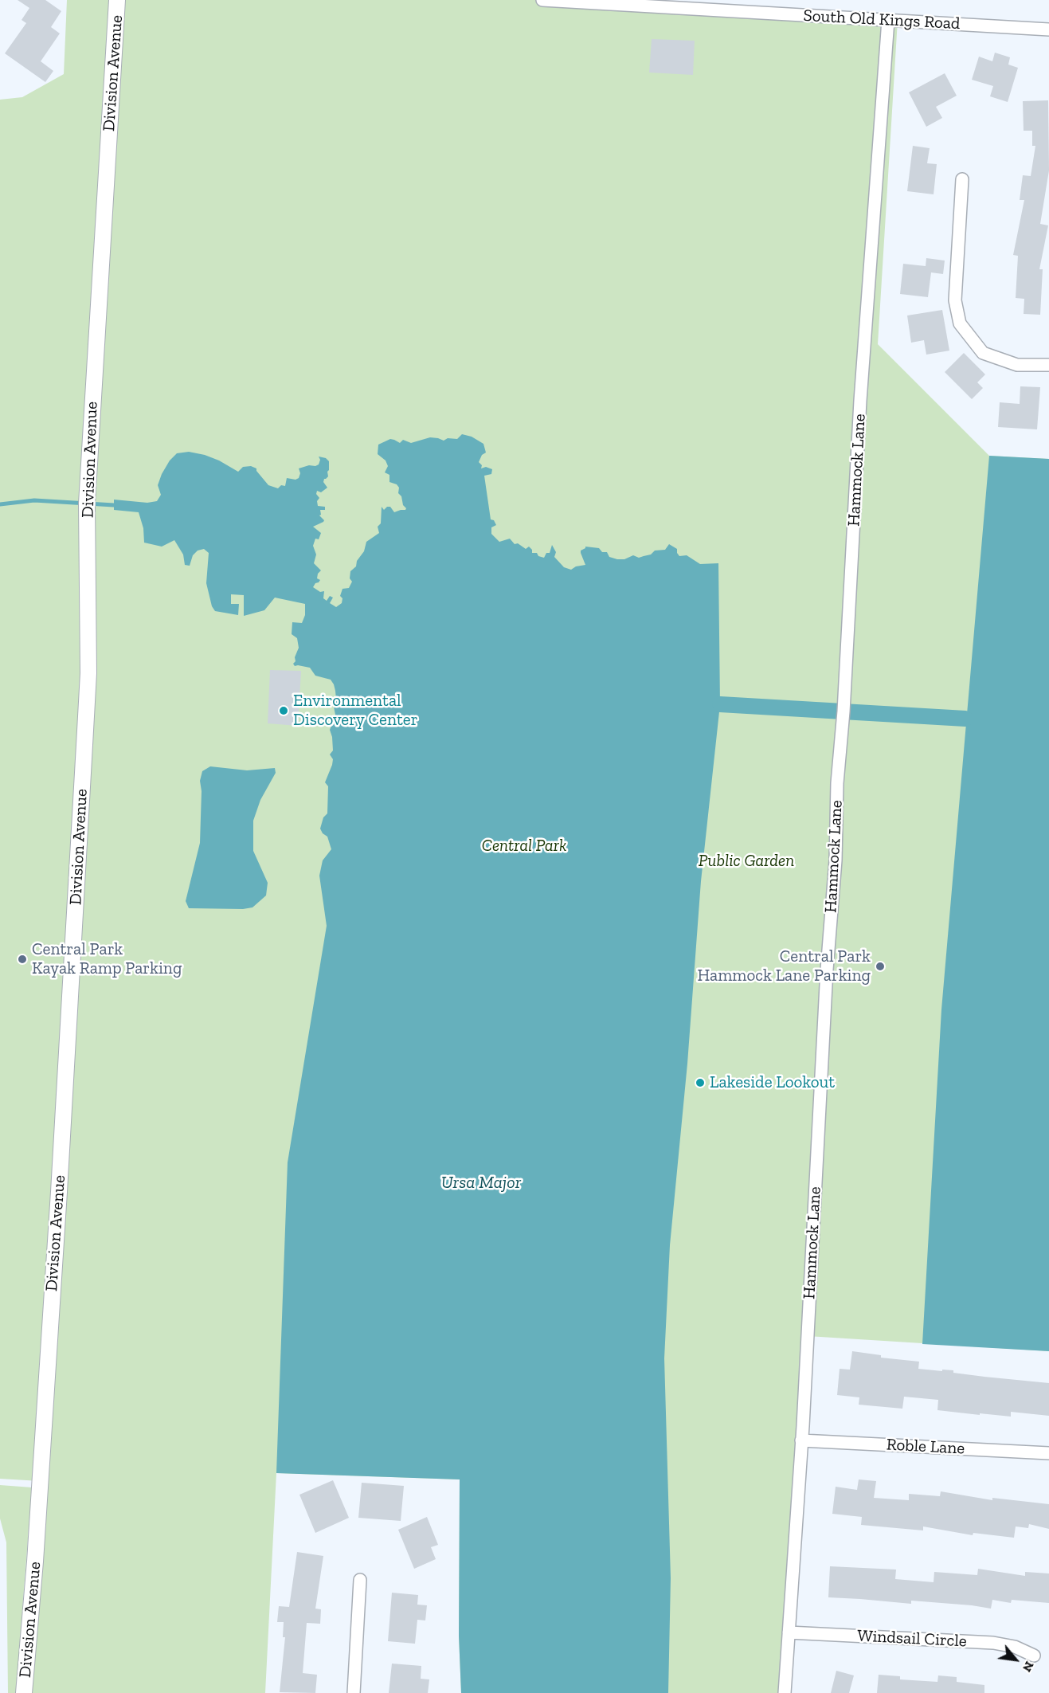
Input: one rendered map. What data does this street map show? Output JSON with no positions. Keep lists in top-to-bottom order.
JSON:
{
  "streets": {
    "street": [
      "South Old Kings Road",
      "Division Avenue",
      "Hammock Lane",
      "Roble Lane",
      "Windsail Circle"
    ]
  },
  "crossings": [
    ["South Old Kings Road", "Hammock Lane"],
    ["Hammock Lane", "Roble Lane"],
    ["Hammock Lane", "Windsail Circle"]
  ],
  "water": ["Ursa Major"],
  "parks": ["Central Park", "Public Garden"],
  "places": [
    "Environmental Discovery Center",
    "Central Park Kayak Ramp Parking",
    "Central Park Hammock Lane Parking",
    "Lakeside Lookout"
  ],
  "north": "bottom right"
}
